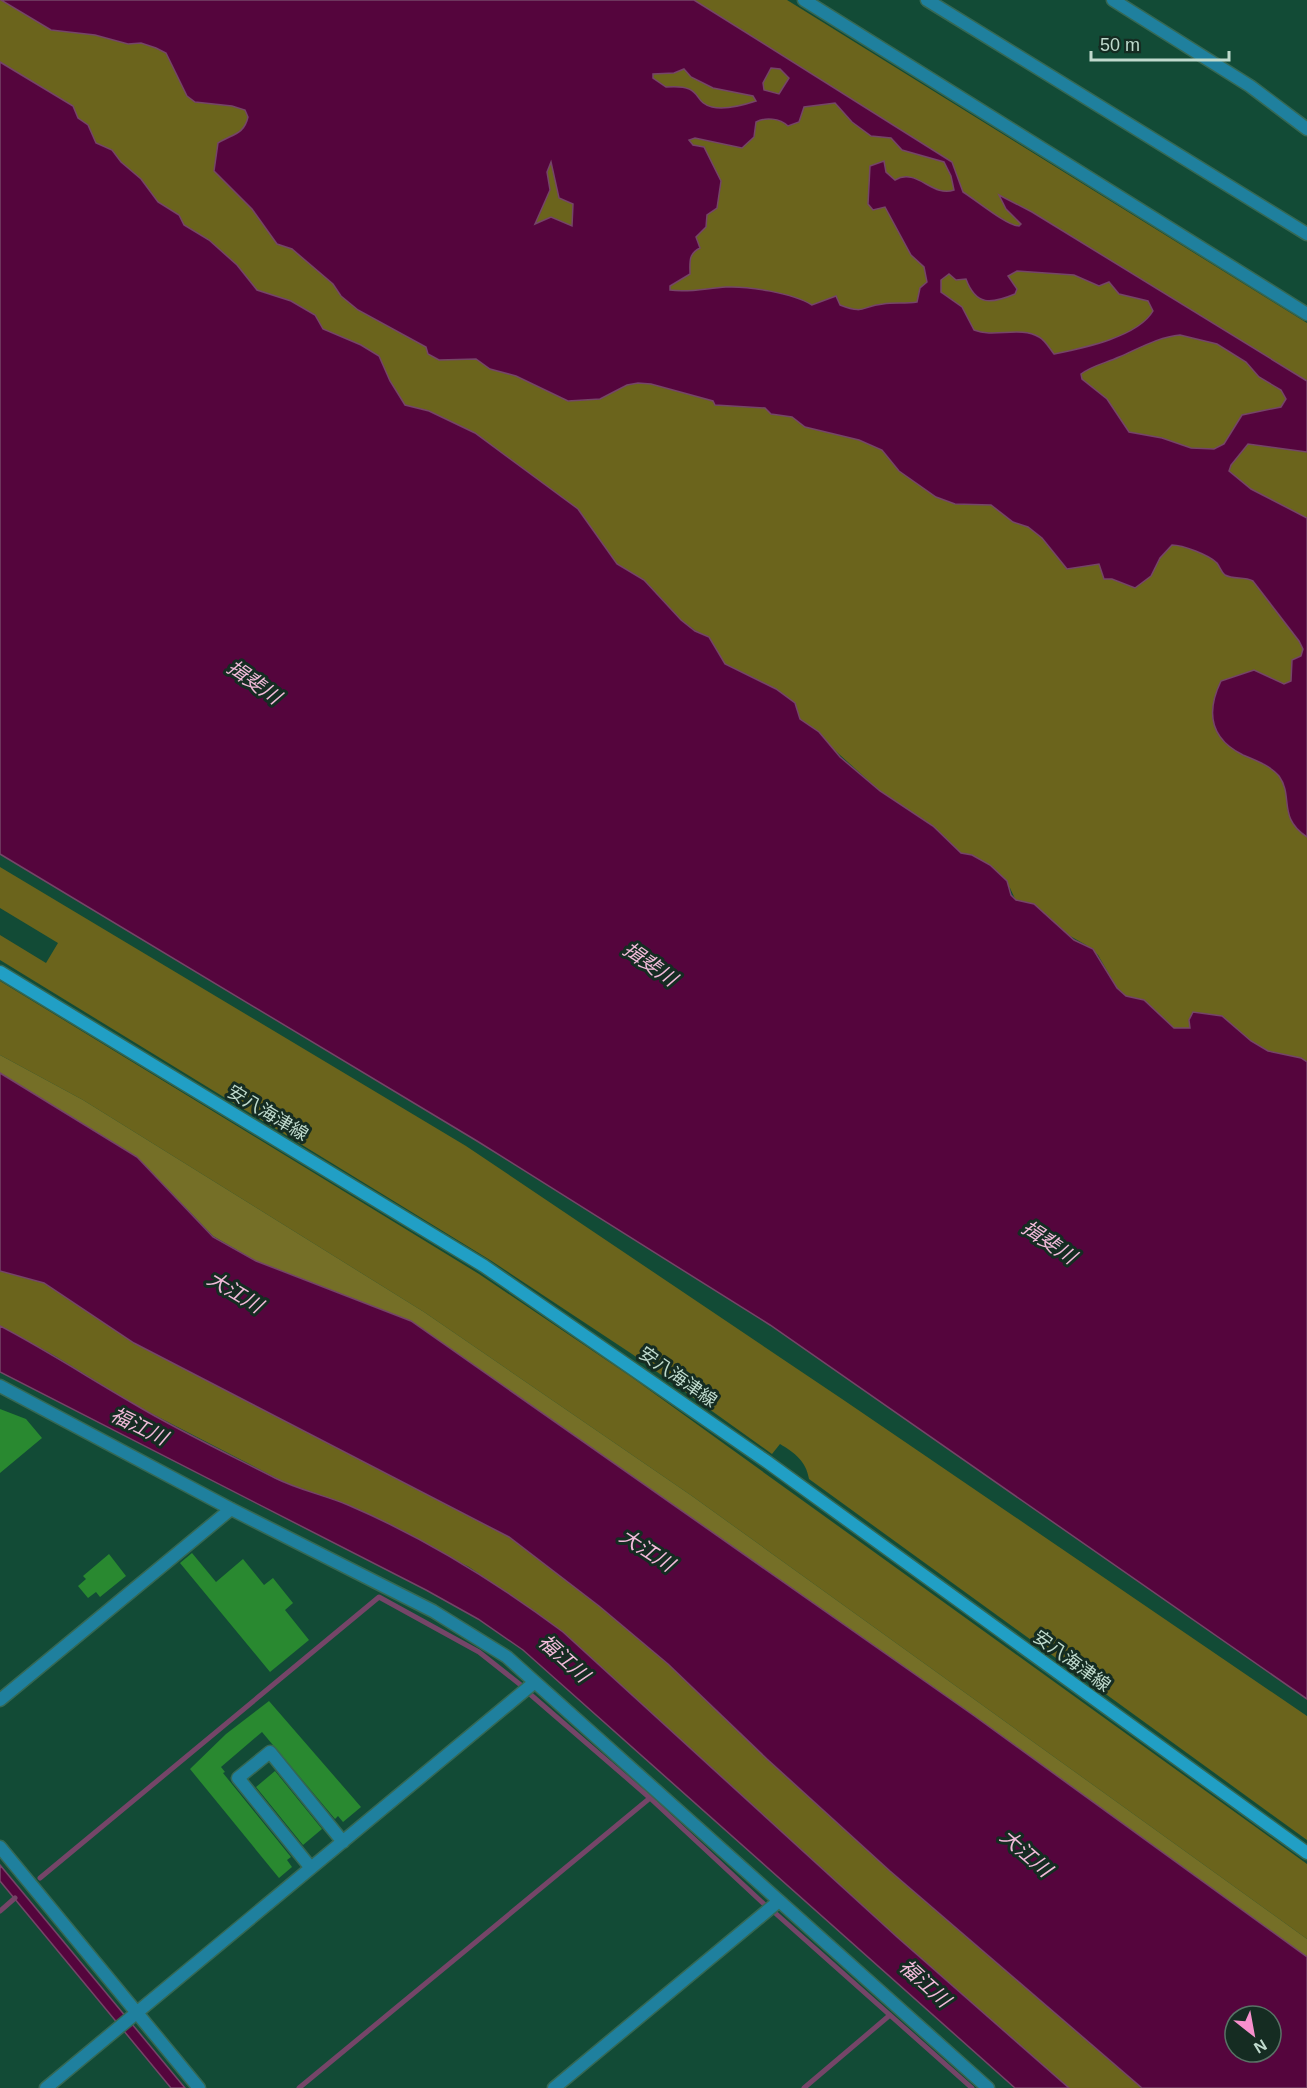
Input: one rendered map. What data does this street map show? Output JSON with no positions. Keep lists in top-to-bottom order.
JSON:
{
  "streets": {
    "main road": ["安八海津線"]
  },
  "water": ["揖斐川", "大江川", "福江川"],
  "scale_bar": "50 m",
  "north": "bottom right"
}
